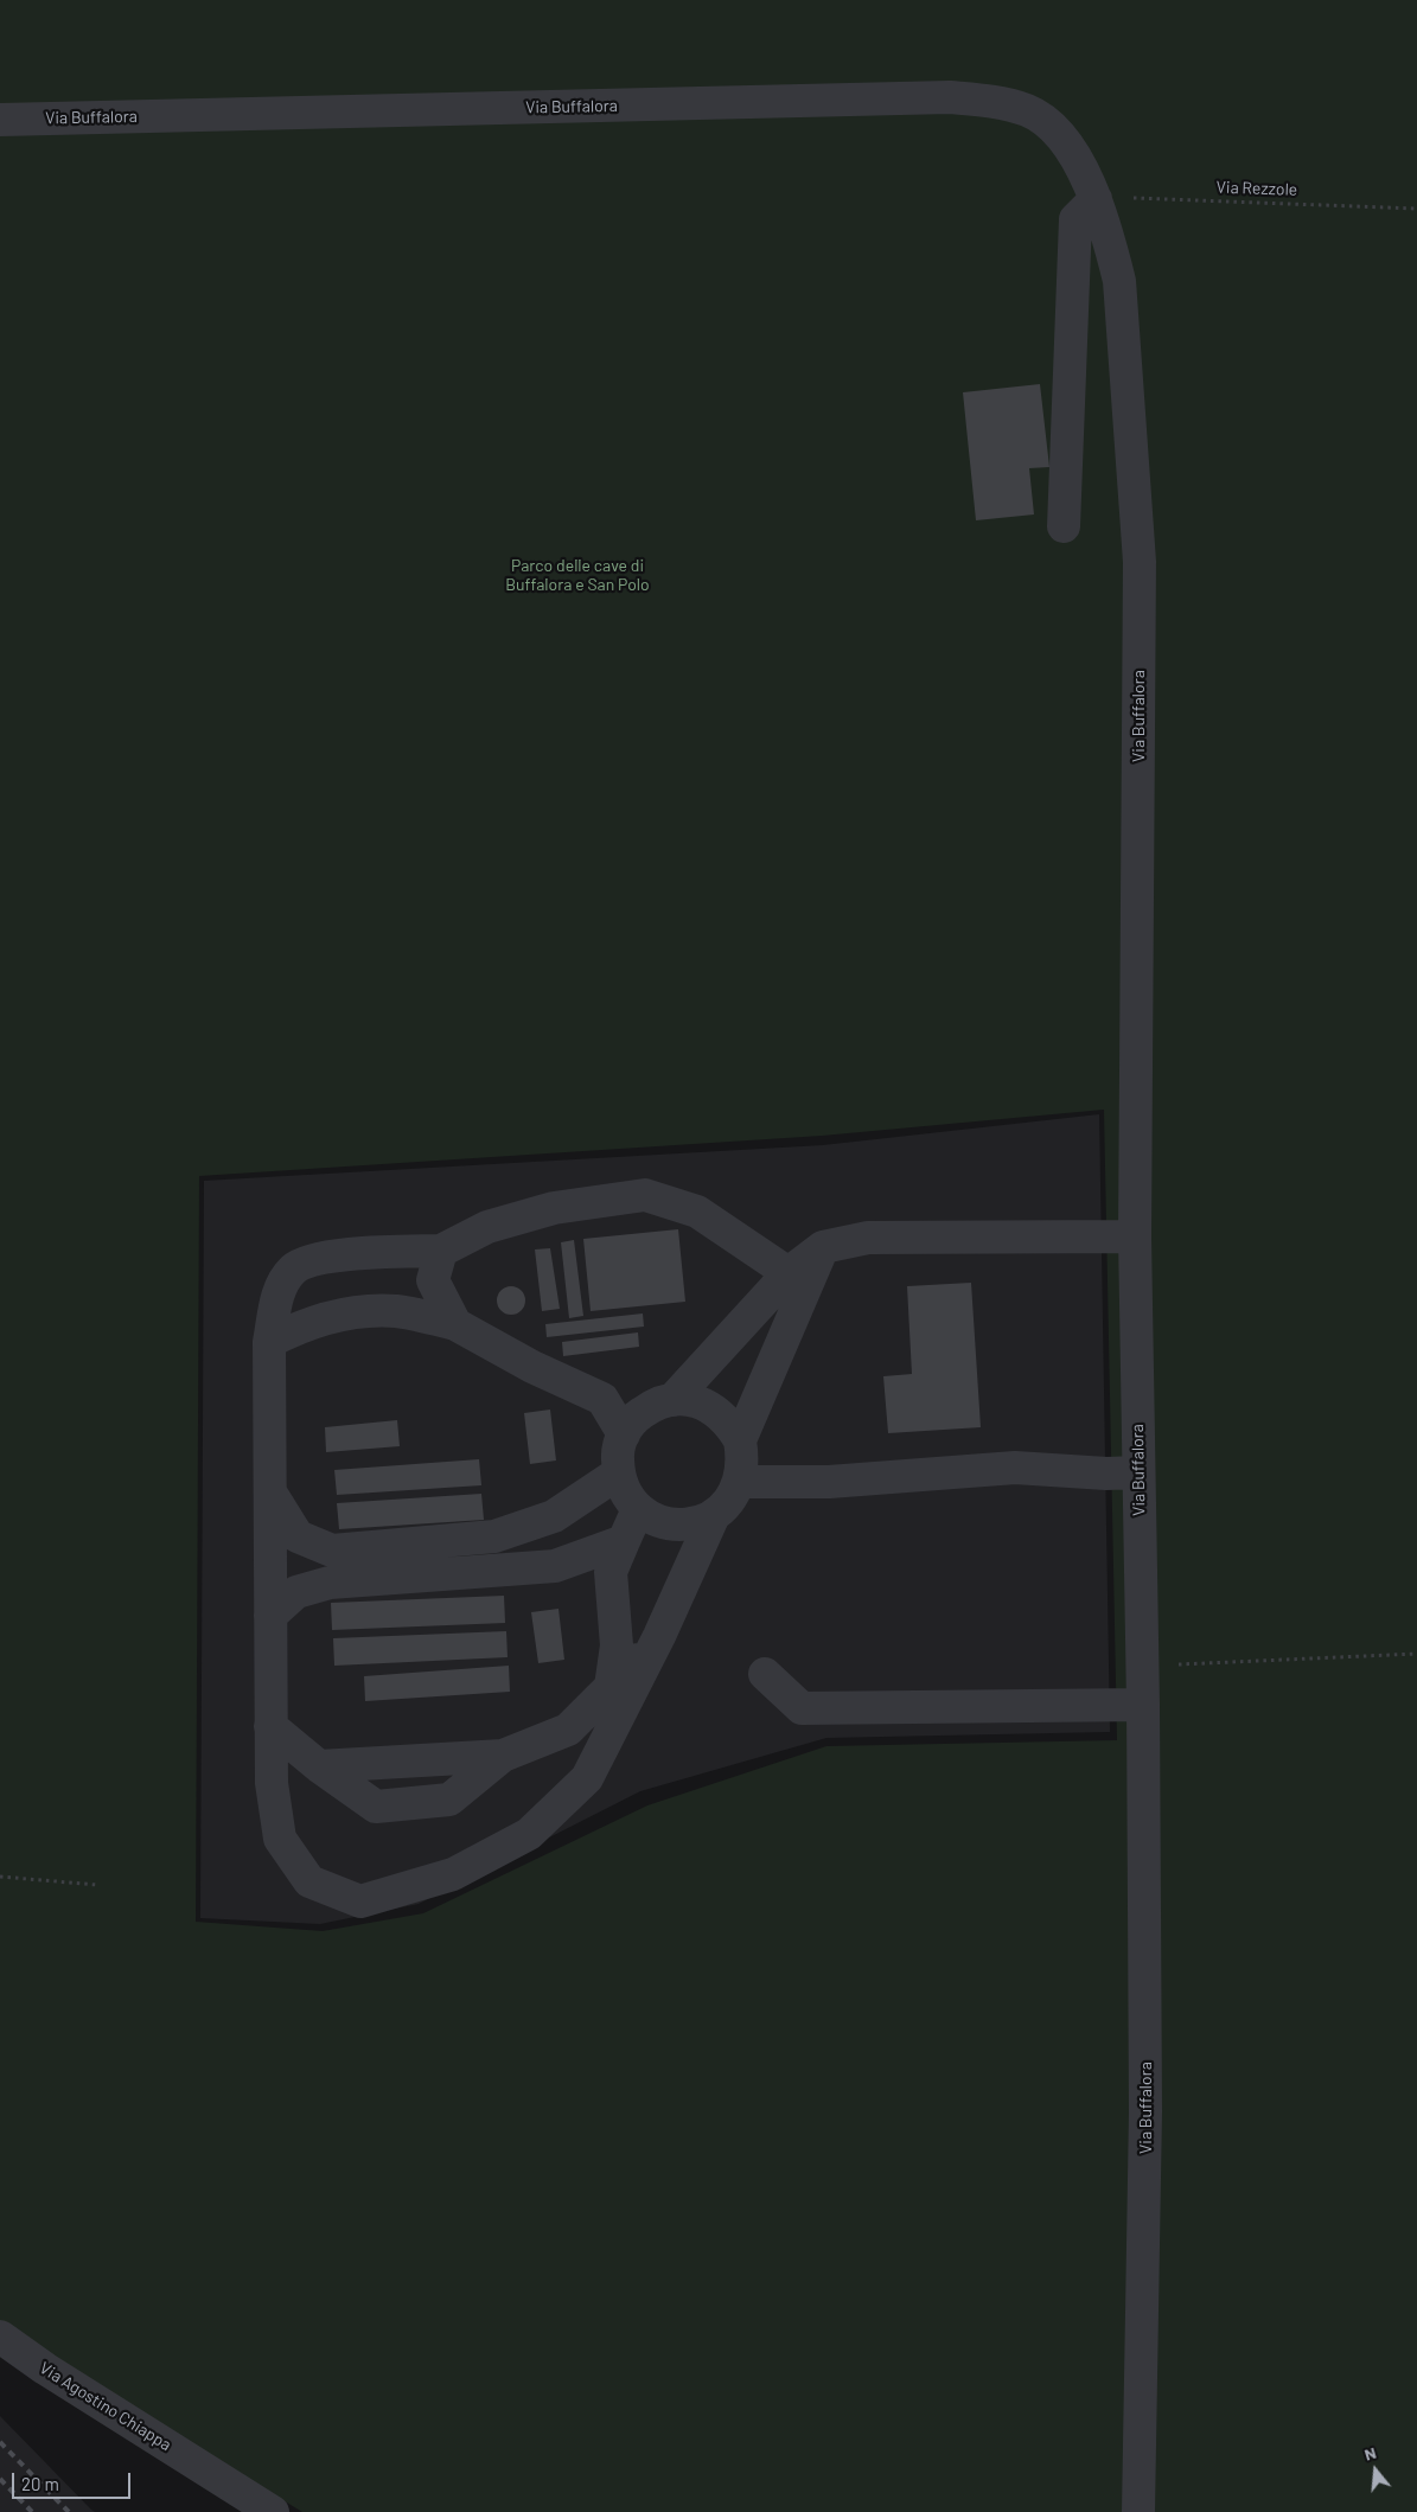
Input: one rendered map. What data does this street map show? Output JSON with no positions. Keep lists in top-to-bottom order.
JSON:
{
  "streets": {
    "street": ["Via Buffalora", "Via Agostino Chiappa"],
    "path": ["Via Rezzole"]
  },
  "crossings": [
    ["Via Buffalora", "Via Rezzole"]
  ],
  "parks": ["Parco delle cave di Buffalora e San Polo"],
  "scale_bar": "20 m",
  "north": "top"
}
